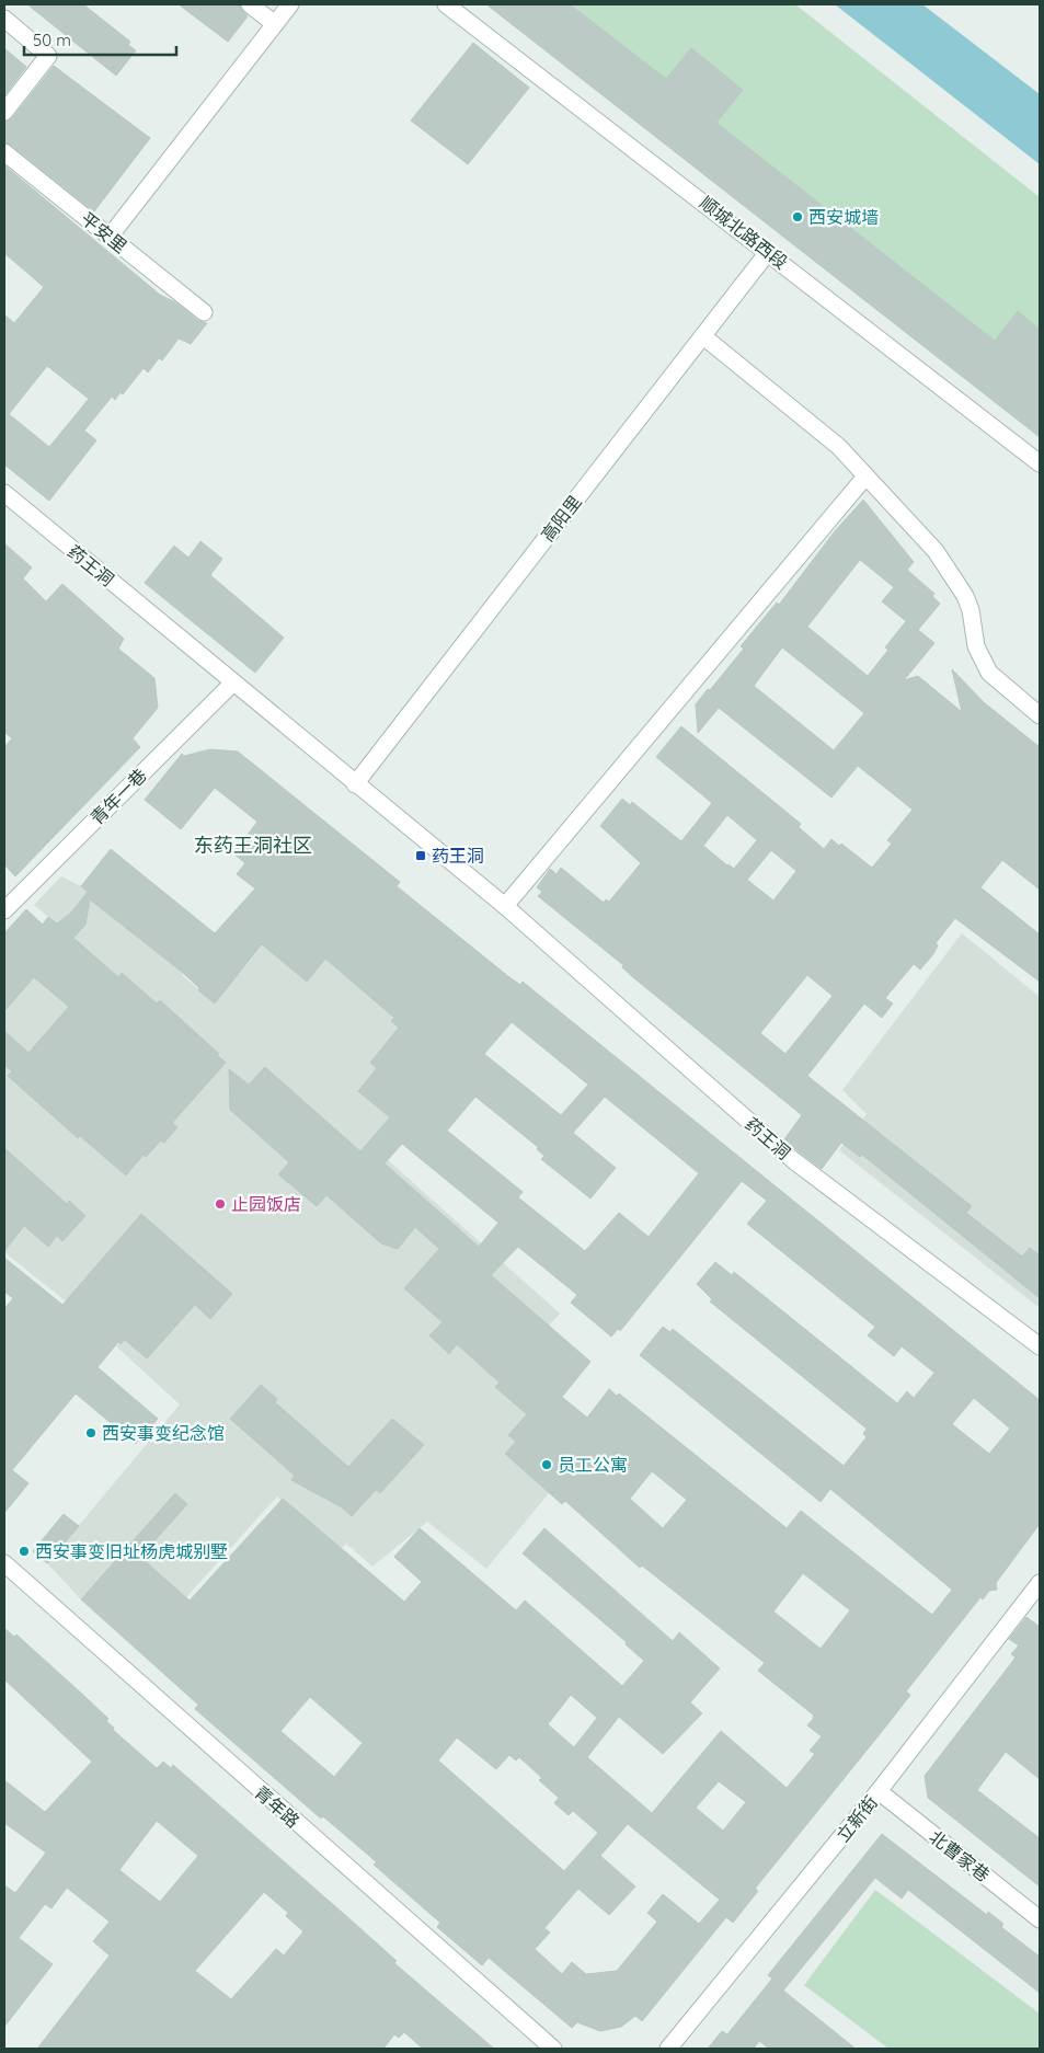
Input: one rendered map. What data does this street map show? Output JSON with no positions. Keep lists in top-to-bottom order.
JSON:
{
  "streets": {
    "street": [
      "平安里",
      "顺城北路西段",
      "高阳里",
      "药王洞",
      "青年一巷",
      "青年路",
      "立新街",
      "北曹家巷"
    ]
  },
  "crossings": [
    ["顺城北路西段", "高阳里"],
    ["高阳里", "药王洞"],
    ["药王洞", "青年一巷"],
    ["立新街", "北曹家巷"]
  ],
  "districts": ["东药王洞社区"],
  "places": {
    "other": [
      "西安城墙",
      "止园饭店",
      "西安事变纪念馆",
      "员工公寓",
      "西安事变旧址杨虎城别墅"
    ],
    "transit": ["药王洞"]
  },
  "scale_bar": "50 m"
}
